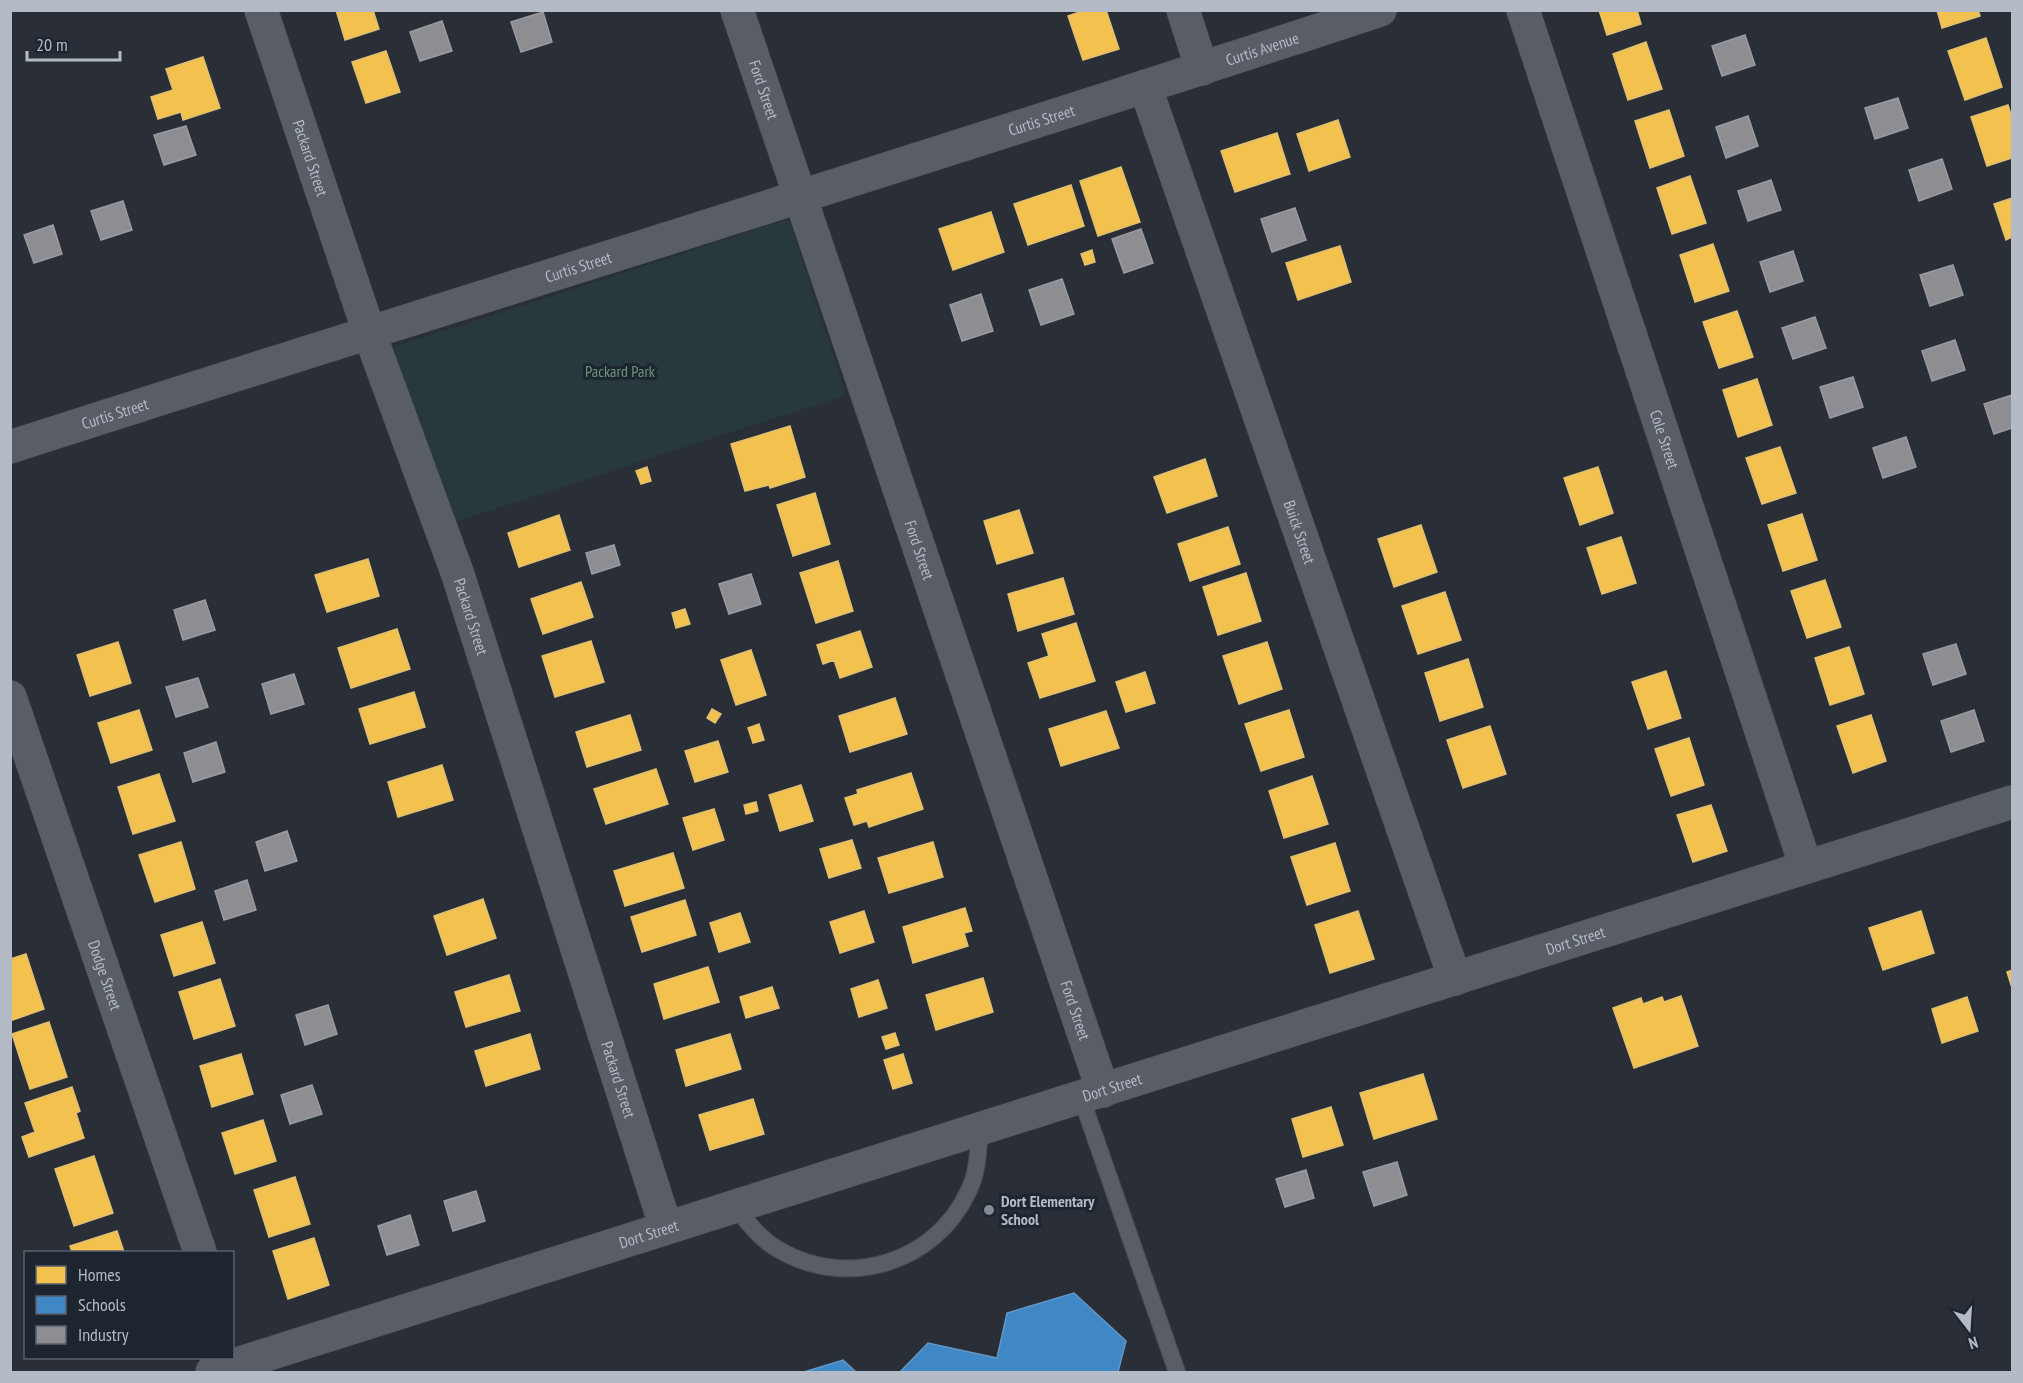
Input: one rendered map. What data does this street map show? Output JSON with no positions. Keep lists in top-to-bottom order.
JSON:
{
  "streets": {
    "street": [
      "Curtis Avenue",
      "Ford Street",
      "Curtis Street",
      "Packard Street",
      "Cole Street",
      "Buick Street",
      "Dort Street",
      "Dodge Street"
    ]
  },
  "crossings": [
    ["Curtis Avenue", "Curtis Street"],
    ["Curtis Avenue", "Buick Street"],
    ["Ford Street", "Curtis Street"],
    ["Ford Street", "Dort Street"],
    ["Curtis Street", "Packard Street"],
    ["Curtis Street", "Buick Street"],
    ["Packard Street", "Dort Street"],
    ["Cole Street", "Dort Street"],
    ["Buick Street", "Dort Street"]
  ],
  "parks": ["Packard Park"],
  "places": ["Dort Elementary School"],
  "legend": ["Homes", "Schools", "Industry"],
  "scale_bar": "20 m",
  "north": "bottom"
}
